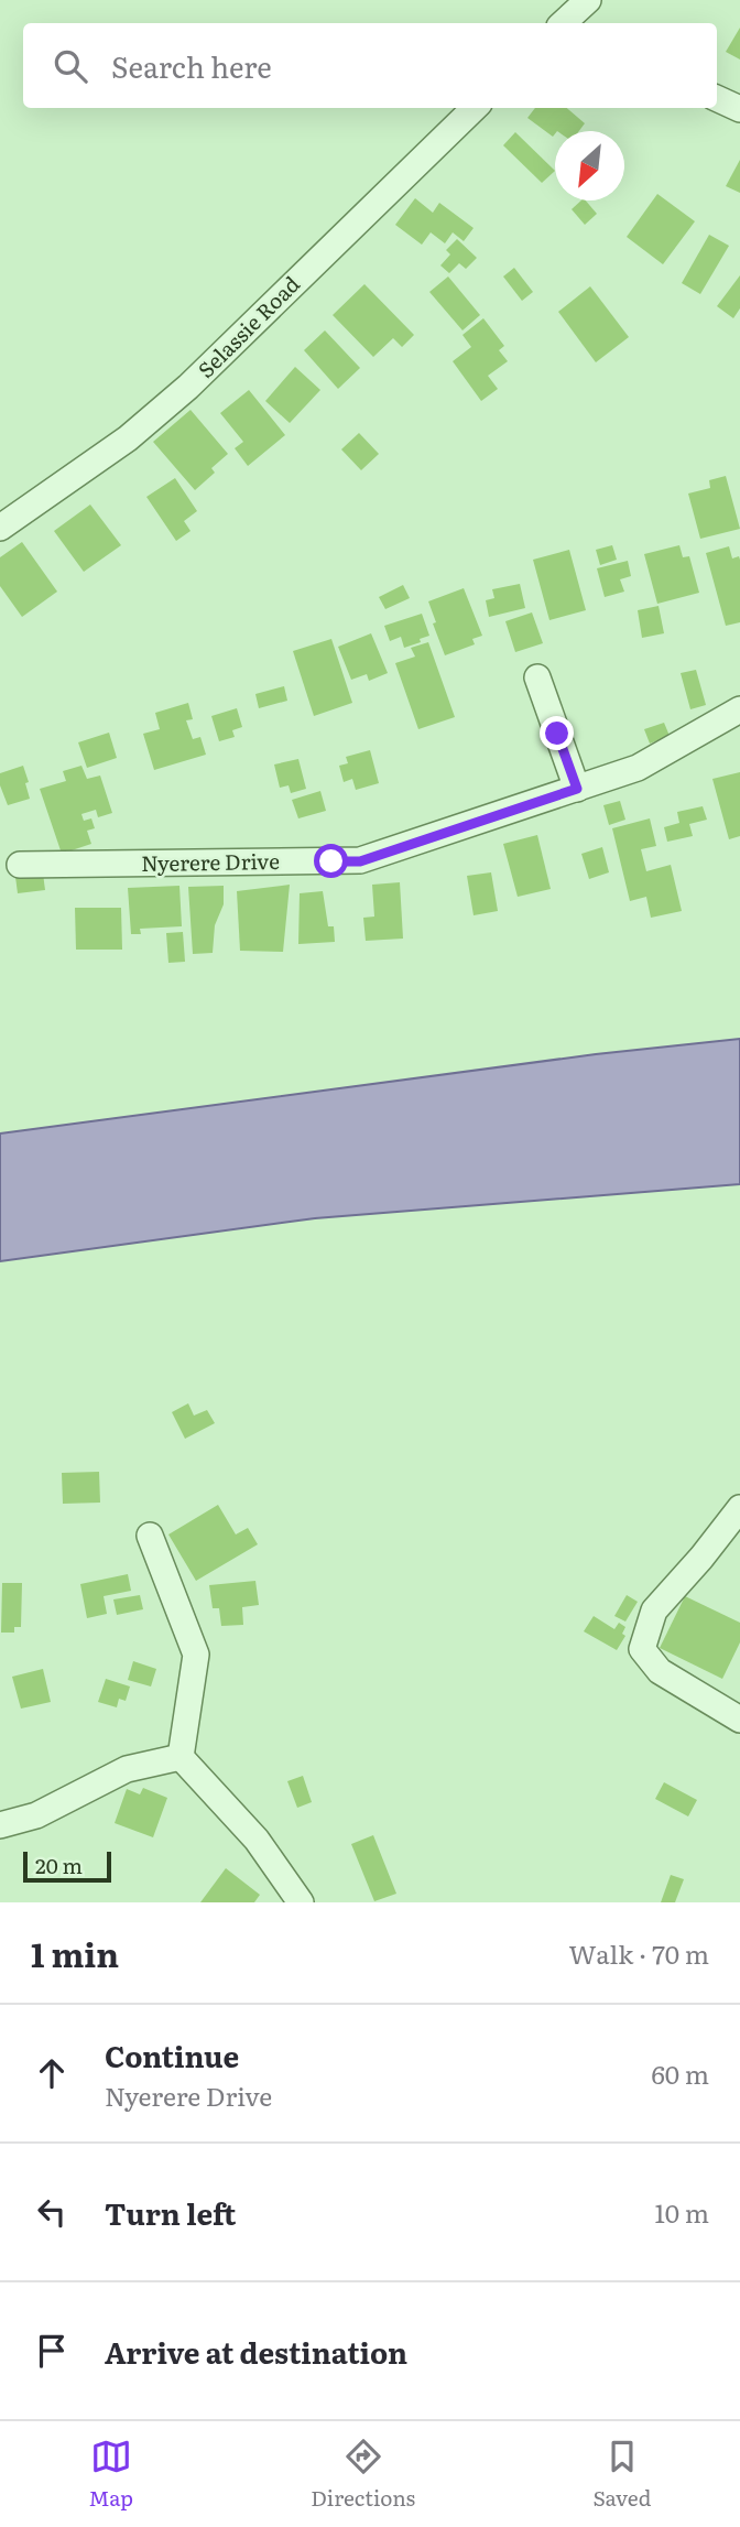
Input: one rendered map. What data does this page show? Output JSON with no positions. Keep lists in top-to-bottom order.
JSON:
{
  "streets": {
    "street": ["Selassie Road", "Nyerere Drive"]
  },
  "scale_bar": "20 m",
  "north": "bottom left",
  "page": {
    "search": "Search here",
    "scale": "20 m",
    "heading": ["1 min", "Walk · 70 m"],
    "list": [
      ["Continue", "Nyerere Drive", "60 m"],
      ["Turn left", "10 m"],
      "Arrive at destination"
    ],
    "nav": ["Map", "Directions", "Saved"]
  }
}
